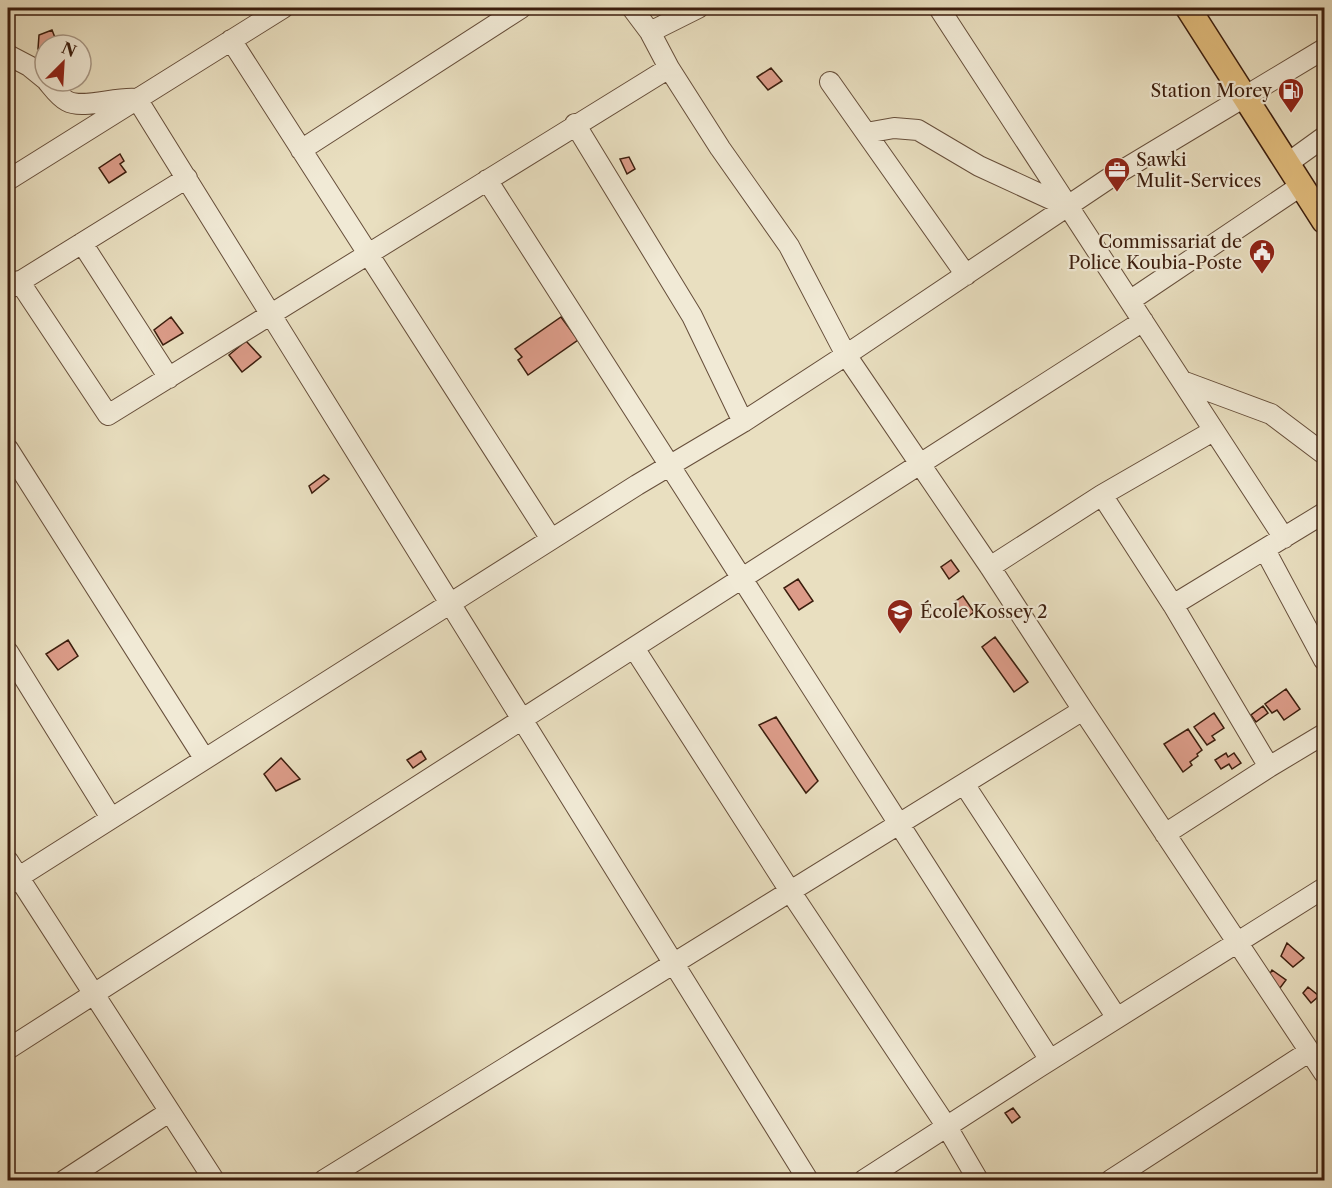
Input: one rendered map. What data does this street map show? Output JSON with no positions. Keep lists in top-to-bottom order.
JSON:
{
  "places": {
    "fuel station": ["Station Morey"],
    "office": ["Sawki Mulit-Services"],
    "public building": ["Commissariat de Police Koubia-Poste"],
    "school or university": ["École Kossey 2"]
  },
  "north": "top right"
}
